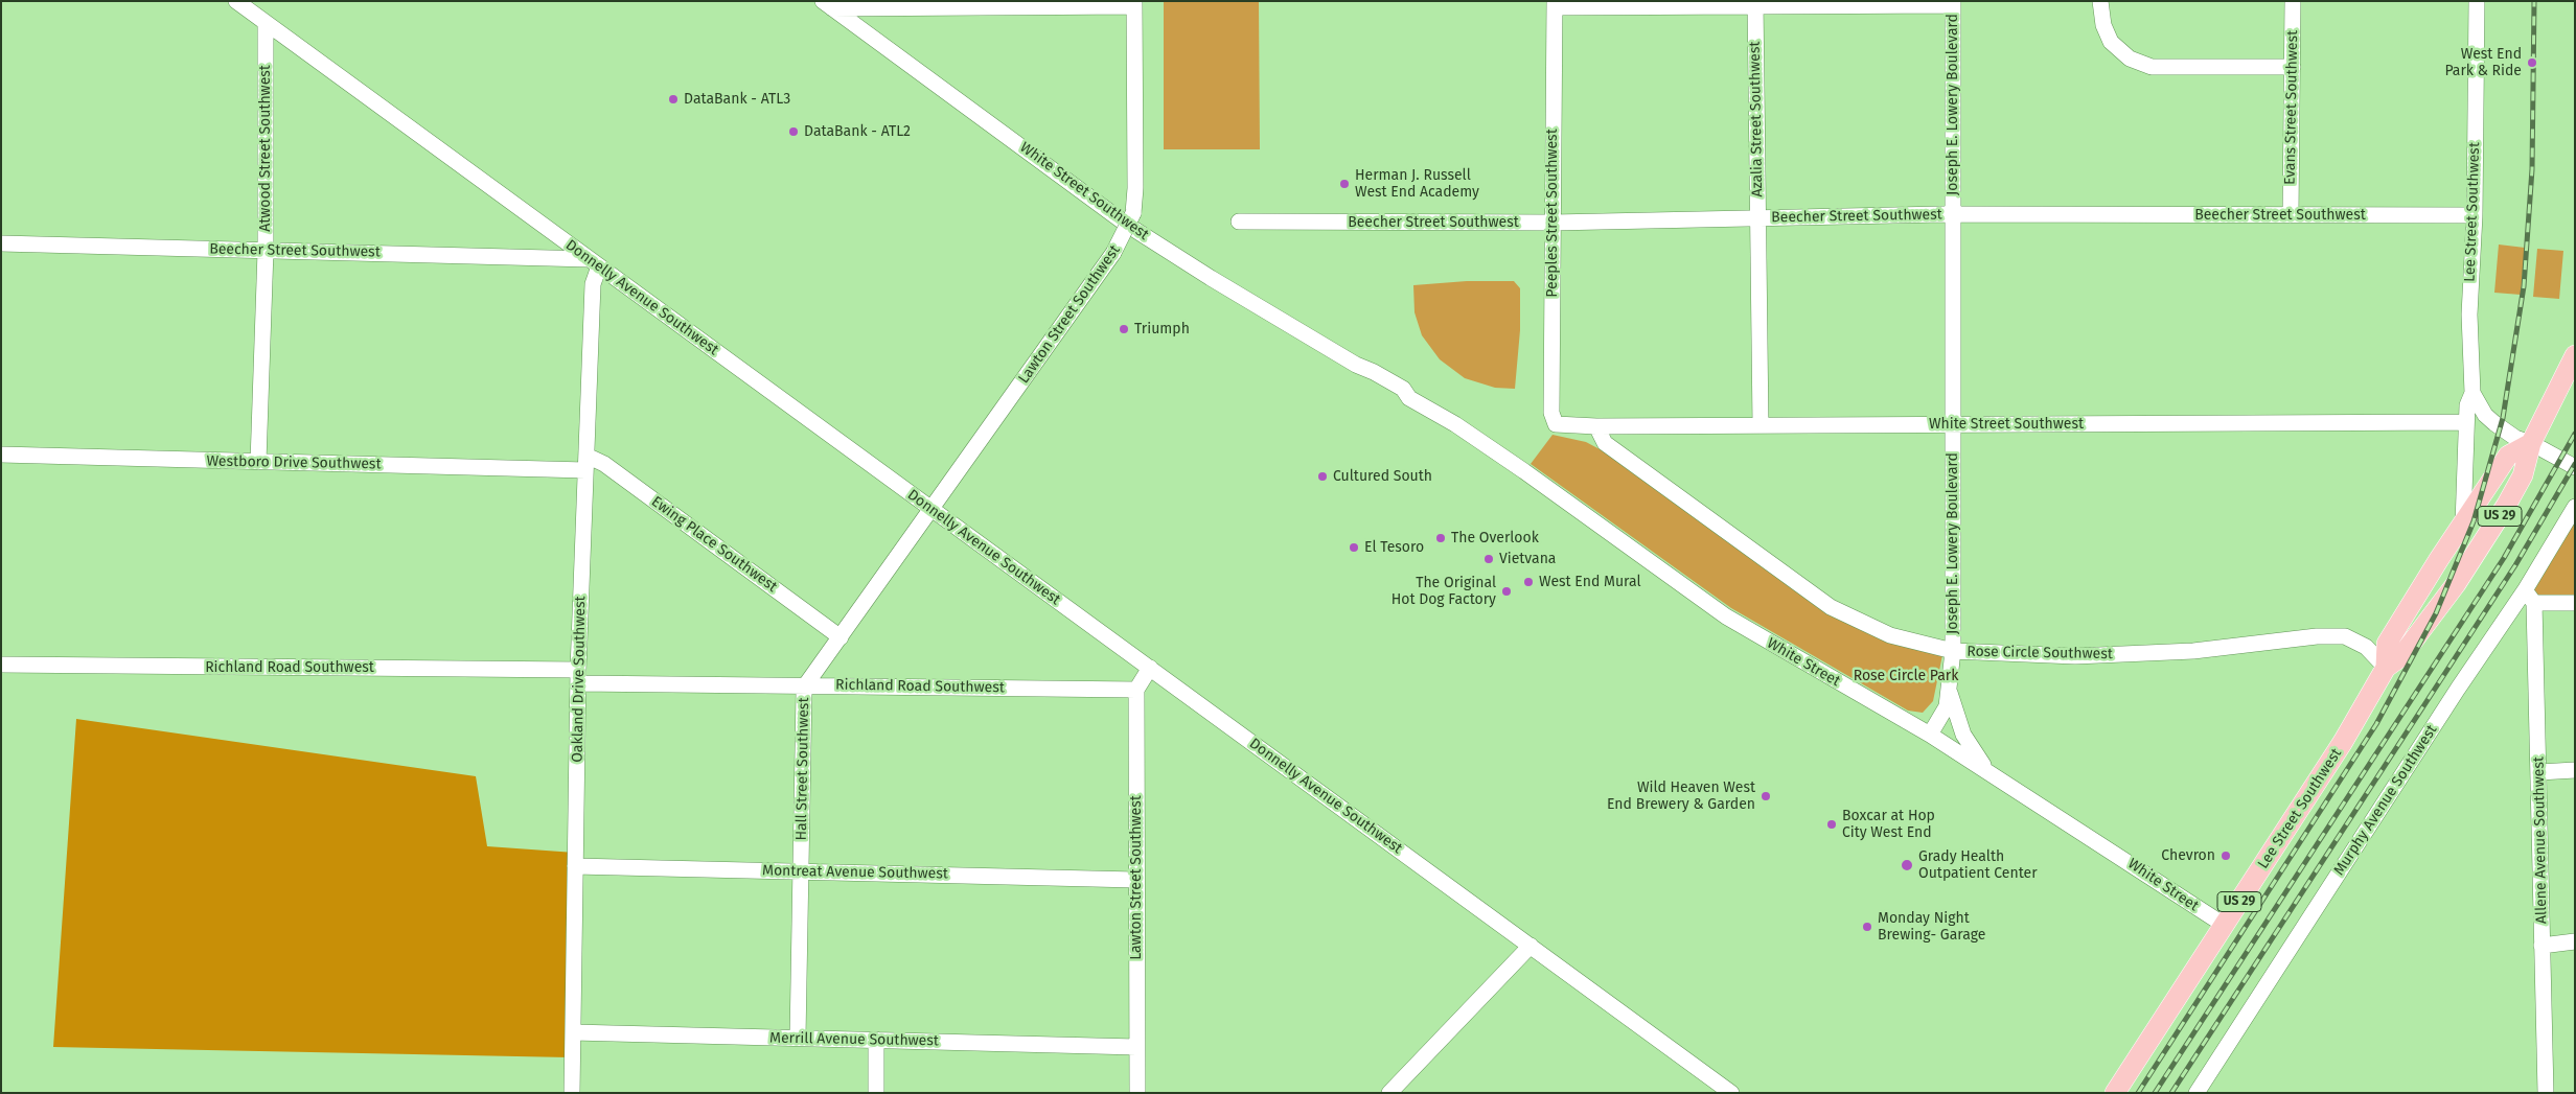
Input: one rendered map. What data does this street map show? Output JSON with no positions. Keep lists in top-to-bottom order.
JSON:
{
  "streets": {
    "main road": ["Lee Street Southwest", "US 29"],
    "street": [
      "Joseph E. Lowery Boulevard",
      "Evans Street Southwest",
      "Azalia Street Southwest",
      "Atwood Street Southwest",
      "White Street Southwest",
      "Peeples Street Southwest",
      "Beecher Street Southwest",
      "Donnelly Avenue Southwest",
      "Lawton Street Southwest",
      "Westboro Drive Southwest",
      "Ewing Place Southwest",
      "Rose Circle Southwest",
      "White Street",
      "Richland Road Southwest",
      "Oakland Drive Southwest",
      "Hall Street Southwest",
      "Murphy Avenue Southwest",
      "Allene Avenue Southwest",
      "Montreat Avenue Southwest",
      "Merrill Avenue Southwest"
    ]
  },
  "crossings": [
    ["Joseph E. Lowery Boulevard", "White Street Southwest"],
    ["Joseph E. Lowery Boulevard", "Beecher Street Southwest"],
    ["Joseph E. Lowery Boulevard", "Rose Circle Southwest"],
    ["Joseph E. Lowery Boulevard", "White Street"],
    ["Evans Street Southwest", "Beecher Street Southwest"],
    ["Azalia Street Southwest", "White Street Southwest"],
    ["Azalia Street Southwest", "Beecher Street Southwest"],
    ["Atwood Street Southwest", "Beecher Street Southwest"],
    ["Atwood Street Southwest", "Donnelly Avenue Southwest"],
    ["Atwood Street Southwest", "Westboro Drive Southwest"],
    ["White Street Southwest", "Lee Street Southwest"],
    ["White Street Southwest", "Peeples Street Southwest"],
    ["White Street Southwest", "Rose Circle Southwest"],
    ["White Street Southwest", "White Street"],
    ["Lee Street Southwest", "Beecher Street Southwest"],
    ["Lee Street Southwest", "US 29"],
    ["Lee Street Southwest", "Rose Circle Southwest"],
    ["Lee Street Southwest", "White Street"],
    ["Peeples Street Southwest", "Beecher Street Southwest"],
    ["Beecher Street Southwest", "Donnelly Avenue Southwest"],
    ["Beecher Street Southwest", "Oakland Drive Southwest"],
    ["Donnelly Avenue Southwest", "Lawton Street Southwest"],
    ["Donnelly Avenue Southwest", "Oakland Drive Southwest"],
    ["Donnelly Avenue Southwest", "Hall Street Southwest"],
    ["Lawton Street Southwest", "Richland Road Southwest"],
    ["Lawton Street Southwest", "Hall Street Southwest"],
    ["Lawton Street Southwest", "Montreat Avenue Southwest"],
    ["Lawton Street Southwest", "Merrill Avenue Southwest"],
    ["Westboro Drive Southwest", "Ewing Place Southwest"],
    ["Westboro Drive Southwest", "Oakland Drive Southwest"],
    ["US 29", "Rose Circle Southwest"],
    ["Ewing Place Southwest", "Oakland Drive Southwest"],
    ["Ewing Place Southwest", "Hall Street Southwest"],
    ["Richland Road Southwest", "Oakland Drive Southwest"],
    ["Richland Road Southwest", "Hall Street Southwest"],
    ["Oakland Drive Southwest", "Montreat Avenue Southwest"],
    ["Oakland Drive Southwest", "Merrill Avenue Southwest"],
    ["Hall Street Southwest", "Montreat Avenue Southwest"],
    ["Hall Street Southwest", "Merrill Avenue Southwest"],
    ["Murphy Avenue Southwest", "Allene Avenue Southwest"]
  ],
  "parks": ["Rose Circle Park"],
  "places": [
    "West End Park & Ride",
    "DataBank - ATL3",
    "DataBank - ATL2",
    "Herman J. Russell West End Academy",
    "Triumph",
    "Cultured South",
    "The Overlook",
    "El Tesoro",
    "Vietvana",
    "West End Mural",
    "The Original Hot Dog Factory",
    "Wild Heaven West End Brewery & Garden",
    "Boxcar at Hop City West End",
    "Chevron",
    "Grady Health Outpatient Center",
    "Monday Night Brewing- Garage"
  ]
}
